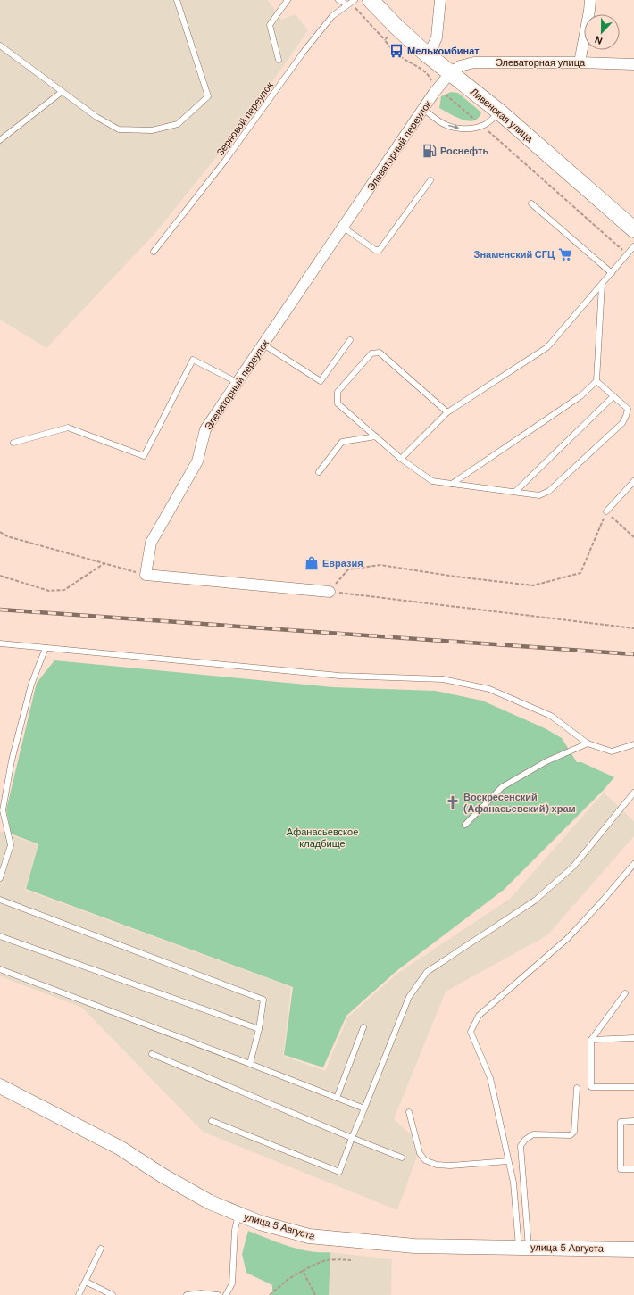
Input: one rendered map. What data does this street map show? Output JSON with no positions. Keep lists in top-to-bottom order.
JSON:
{
  "streets": {
    "main road": ["Ливенская улица", "улица 5 Августа"],
    "street": ["Элеваторная улица", "Элеваторный переулок"],
    "lane": ["Зерновой переулок"]
  },
  "crossings": [
    ["Элеваторная улица", "Ливенская улица"],
    ["Элеваторная улица", "Элеваторный переулок"],
    ["Ливенская улица", "Элеваторный переулок"]
  ],
  "parks": ["Афанасьевское кладбище"],
  "places": {
    "bus stop": ["Мелькомбинат"],
    "fuel station": ["Роснефть"],
    "supermarket": ["Знаменский СГЦ"],
    "shop": ["Евразия"],
    "church": ["Воскресенский (Афанасьевский) храм"]
  },
  "north": "bottom"
}
